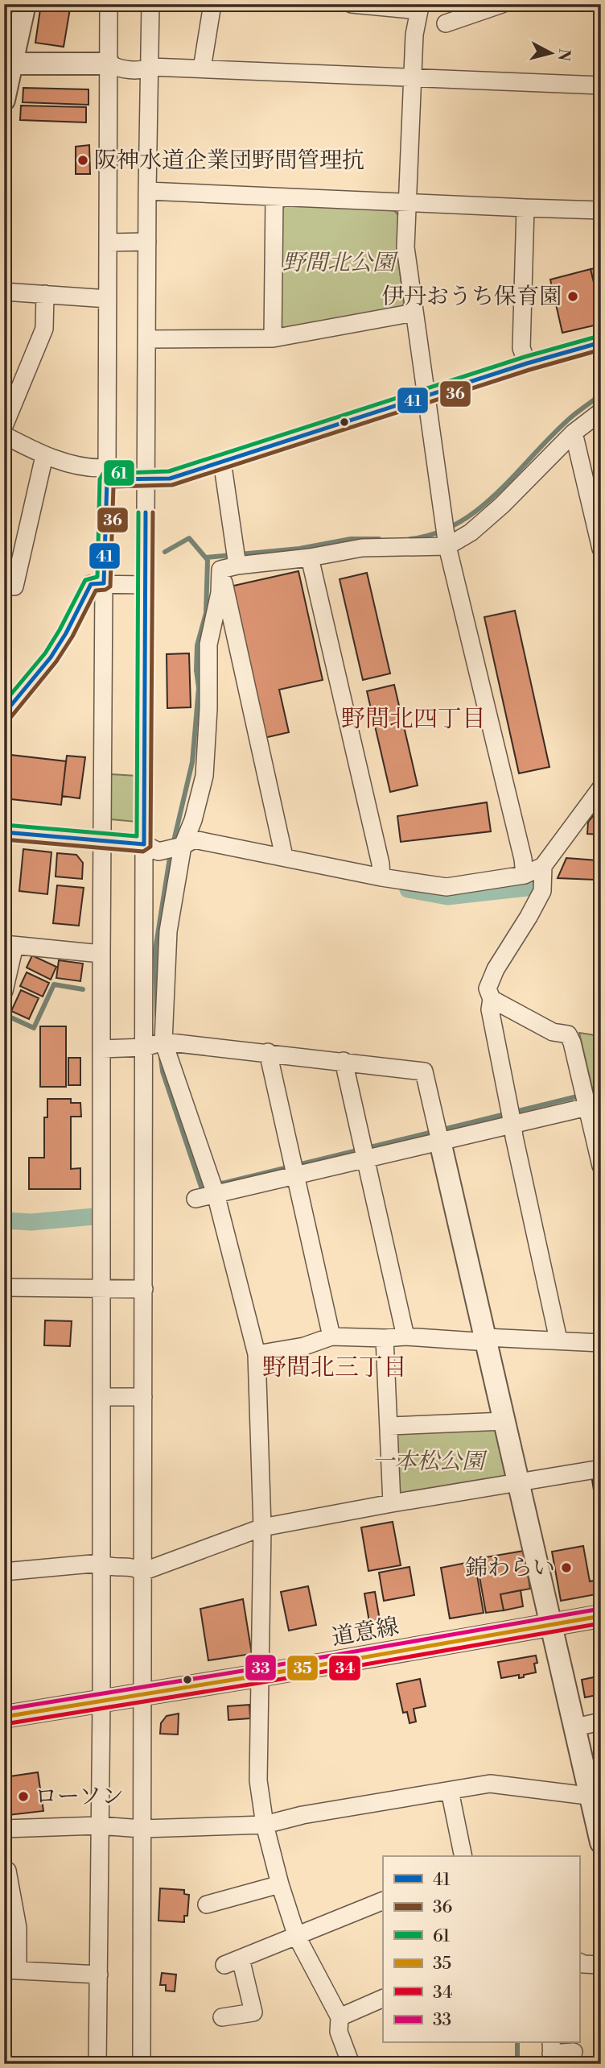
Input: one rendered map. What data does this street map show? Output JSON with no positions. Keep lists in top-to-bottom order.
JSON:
{
  "streets": {
    "street": ["道意線"]
  },
  "districts": ["野間北四丁目", "野間北三丁目"],
  "parks": ["野間北公園", "一本松公園"],
  "places": [
    "阪神水道企業団野間管理抗",
    "伊丹おうち保育園",
    "錦わらい",
    "ローソン"
  ],
  "lines": [
    "transit line 61",
    "transit line 41",
    "transit line 36",
    "transit line 33",
    "transit line 35",
    "transit line 34"
  ],
  "legend": [
    "41",
    "36",
    "61",
    "35",
    "34",
    "33"
  ],
  "north": "right"
}
